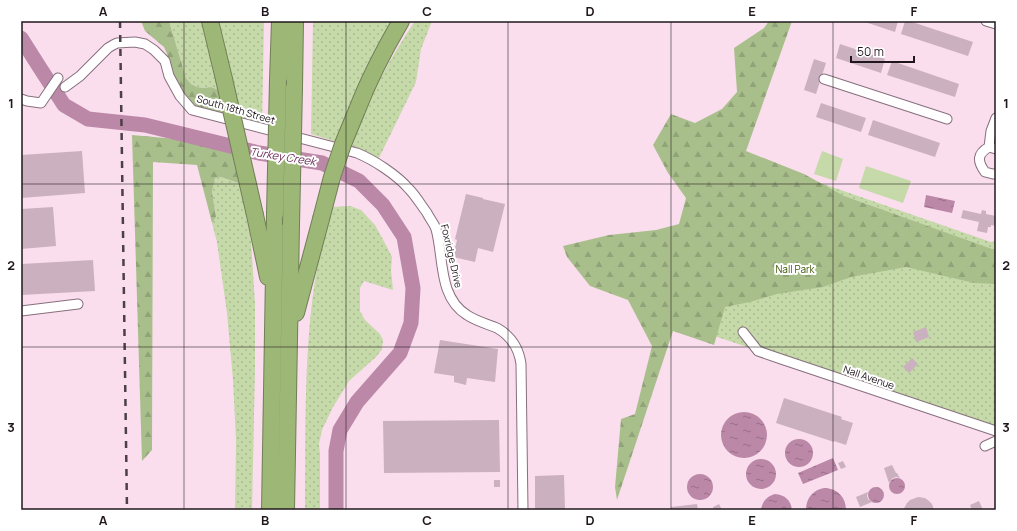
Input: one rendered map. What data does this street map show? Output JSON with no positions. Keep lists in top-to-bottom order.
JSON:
{
  "streets": {
    "street": ["South 18th Street", "Foxridge Drive", "Nall Avenue"]
  },
  "crossings": [
    ["South 18th Street", "Foxridge Drive"]
  ],
  "water": ["Turkey Creek"],
  "parks": ["Nall Park"],
  "scale_bar": "50 m",
  "grid": {
    "columns": [
      "A",
      "B",
      "C",
      "D",
      "E",
      "F"
    ],
    "rows": ["1", "2", "3"]
  }
}
